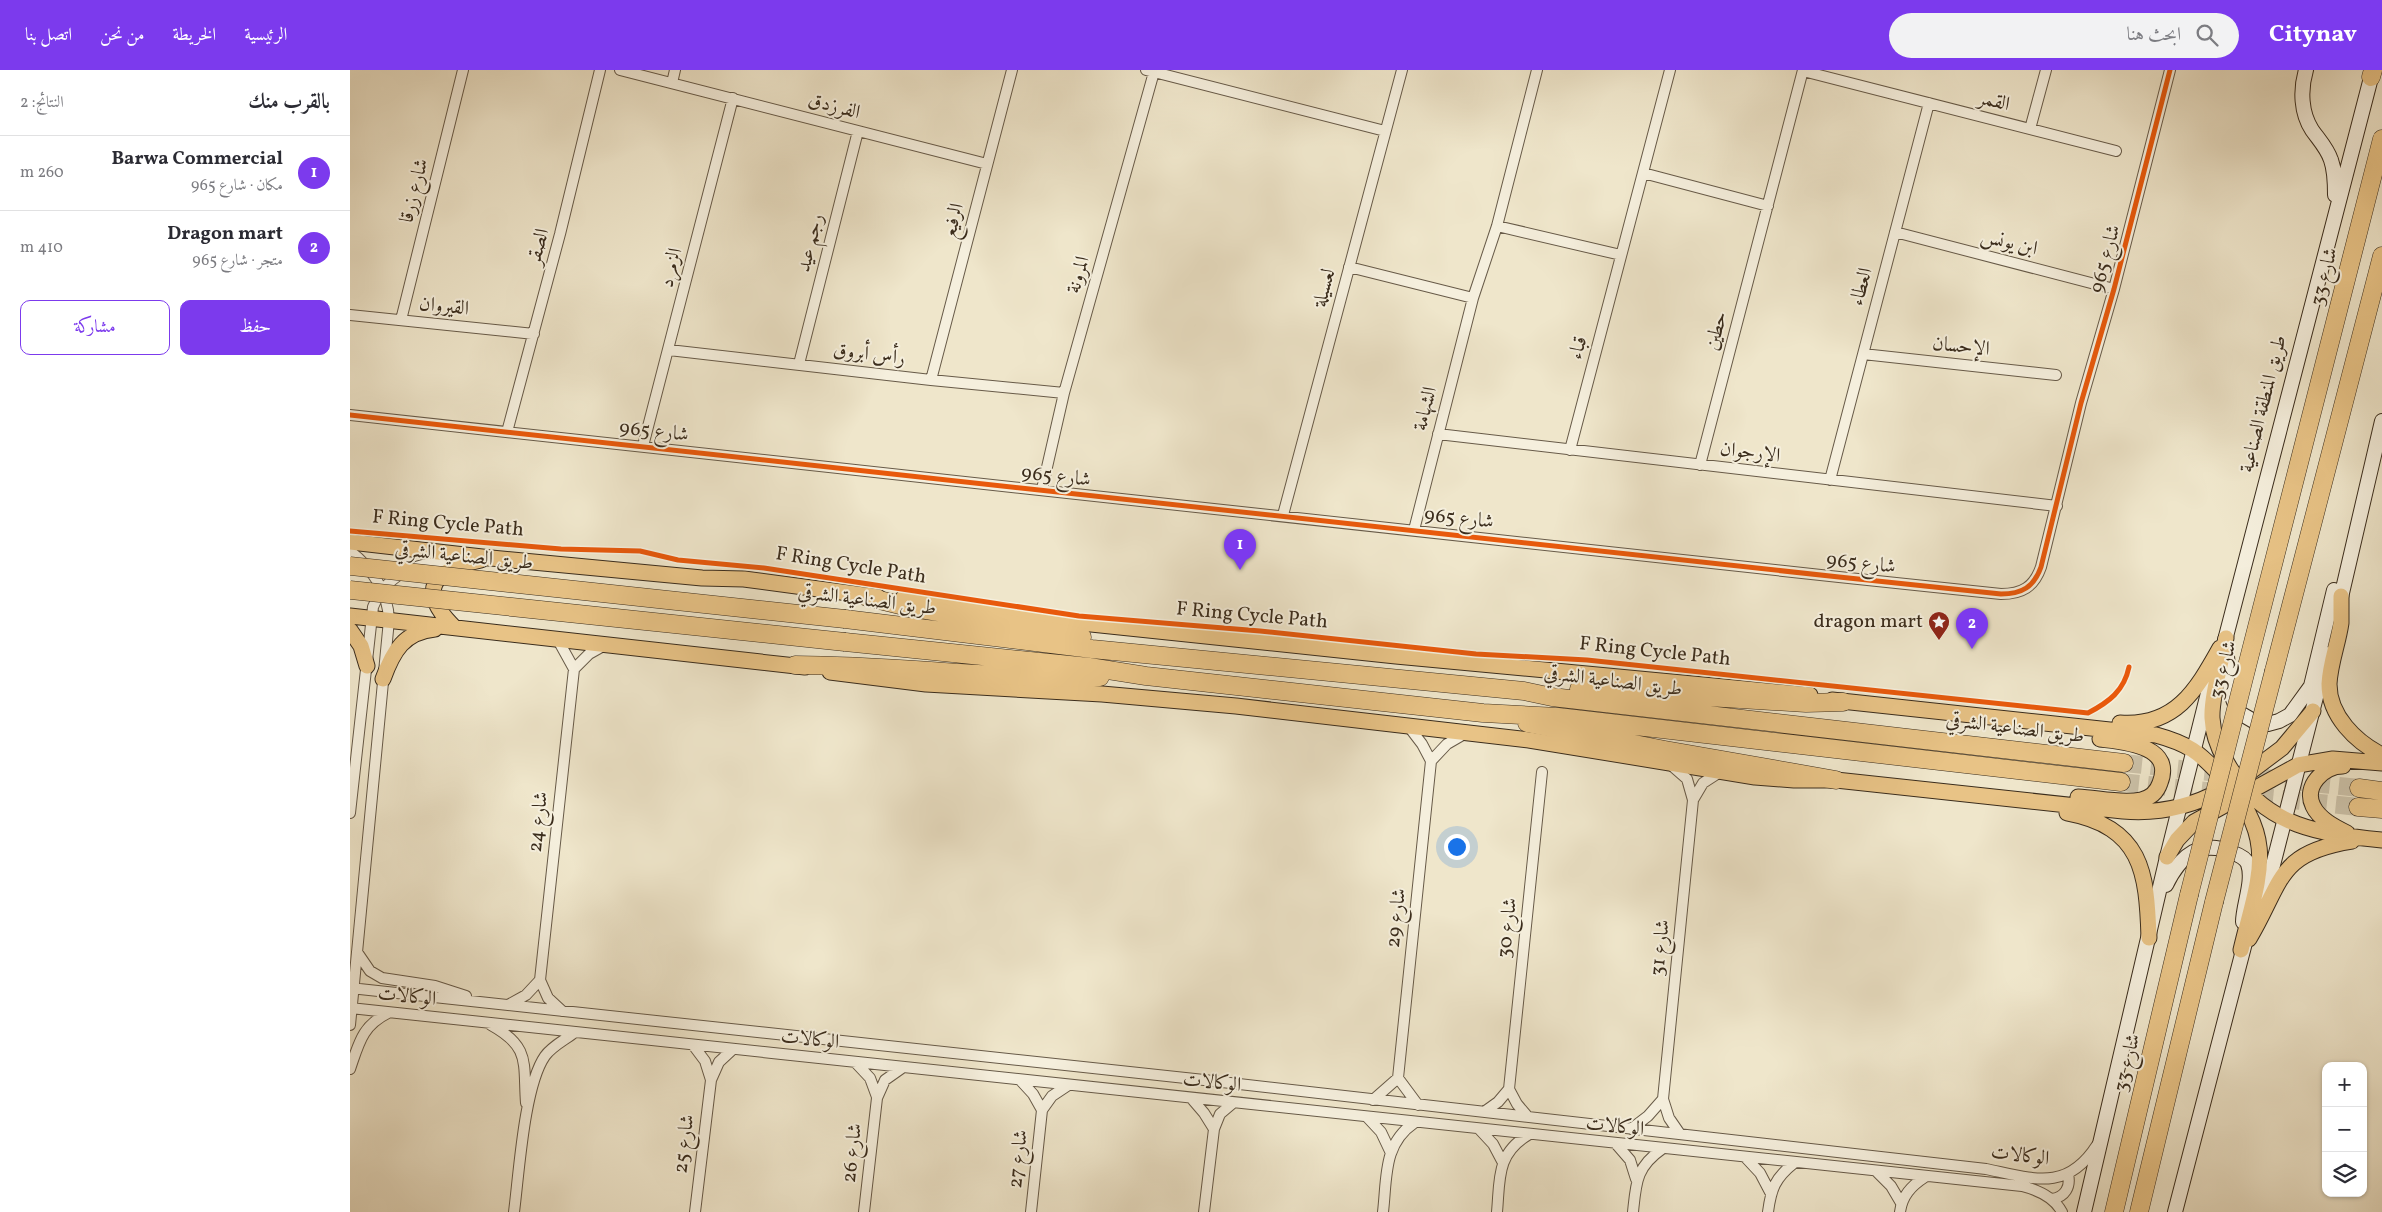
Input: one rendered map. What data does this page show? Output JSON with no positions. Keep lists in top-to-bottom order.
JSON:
{
  "streets": {
    "highway": ["شارع 33", "طريق الصناعية الشرقي"],
    "street": [
      "القمر",
      "الفرزدق",
      "شارع زرقا",
      "الرفيع",
      "رجم عيد",
      "ابن يونس",
      "الصقر",
      "شارع 965",
      "الزمرد",
      "المرونة",
      "العطاء",
      "لعسيلة",
      "القيروان",
      "حطين",
      "الإحسان",
      "قباء",
      "رأس أبروق",
      "طريق المنطقة الصناعية",
      "الشهامة",
      "الإرجوان",
      "شارع 24",
      "شارع 29",
      "شارع 30",
      "شارع 31",
      "الوكالات",
      "شارع 25",
      "شارع 26",
      "شارع 27"
    ],
    "cycle path": ["F Ring Cycle Path"]
  },
  "crossings": [
    ["القمر", "العطاء"],
    ["القمر", "حطين"],
    ["الفرزدق", "الرفيع"],
    ["الفرزدق", "رجم عيد"],
    ["الفرزدق", "الزمرد"],
    ["شارع زرقا", "القيروان"],
    ["الرفيع", "رأس أبروق"],
    ["رجم عيد", "رأس أبروق"],
    ["ابن يونس", "شارع 965"],
    ["ابن يونس", "العطاء"],
    ["الصقر", "شارع 965"],
    ["الصقر", "القيروان"],
    ["شارع 965", "الزمرد"],
    ["شارع 965", "المرونة"],
    ["شارع 965", "لعسيلة"],
    ["شارع 965", "الشهامة"],
    ["شارع 965", "الإرجوان"],
    ["الزمرد", "رأس أبروق"],
    ["المرونة", "رأس أبروق"],
    ["شارع 33", "طريق المنطقة الصناعية"],
    ["شارع 33", "الوكالات"],
    ["العطاء", "الإحسان"],
    ["العطاء", "الإرجوان"],
    ["حطين", "الإرجوان"],
    ["قباء", "الإرجوان"],
    ["الشهامة", "الإرجوان"],
    ["شارع 31", "الوكالات"],
    ["الوكالات", "شارع 25"],
    ["الوكالات", "شارع 26"],
    ["الوكالات", "شارع 27"]
  ],
  "places": {
    "place": ["dragon mart"]
  },
  "page": {
    "header": "Citynav",
    "search": "ابحث هنا",
    "nav": [
      "الرئيسية",
      "الخريطة",
      "من نحن",
      "اتصل بنا"
    ],
    "heading": ["بالقرب منك", "النتائج: 2"],
    "list": [
      {
        "mark": "1",
        "name": "Barwa Commercial",
        "note": "مكان · شارع 965",
        "value": "260 m"
      },
      {
        "mark": "2",
        "name": "Dragon mart",
        "note": "متجر · شارع 965",
        "value": "410 m"
      }
    ],
    "buttons": ["حفظ", "مشاركة"],
    "pins": ["1", "2"],
    "map_buttons": ["+", "−"]
  }
}
